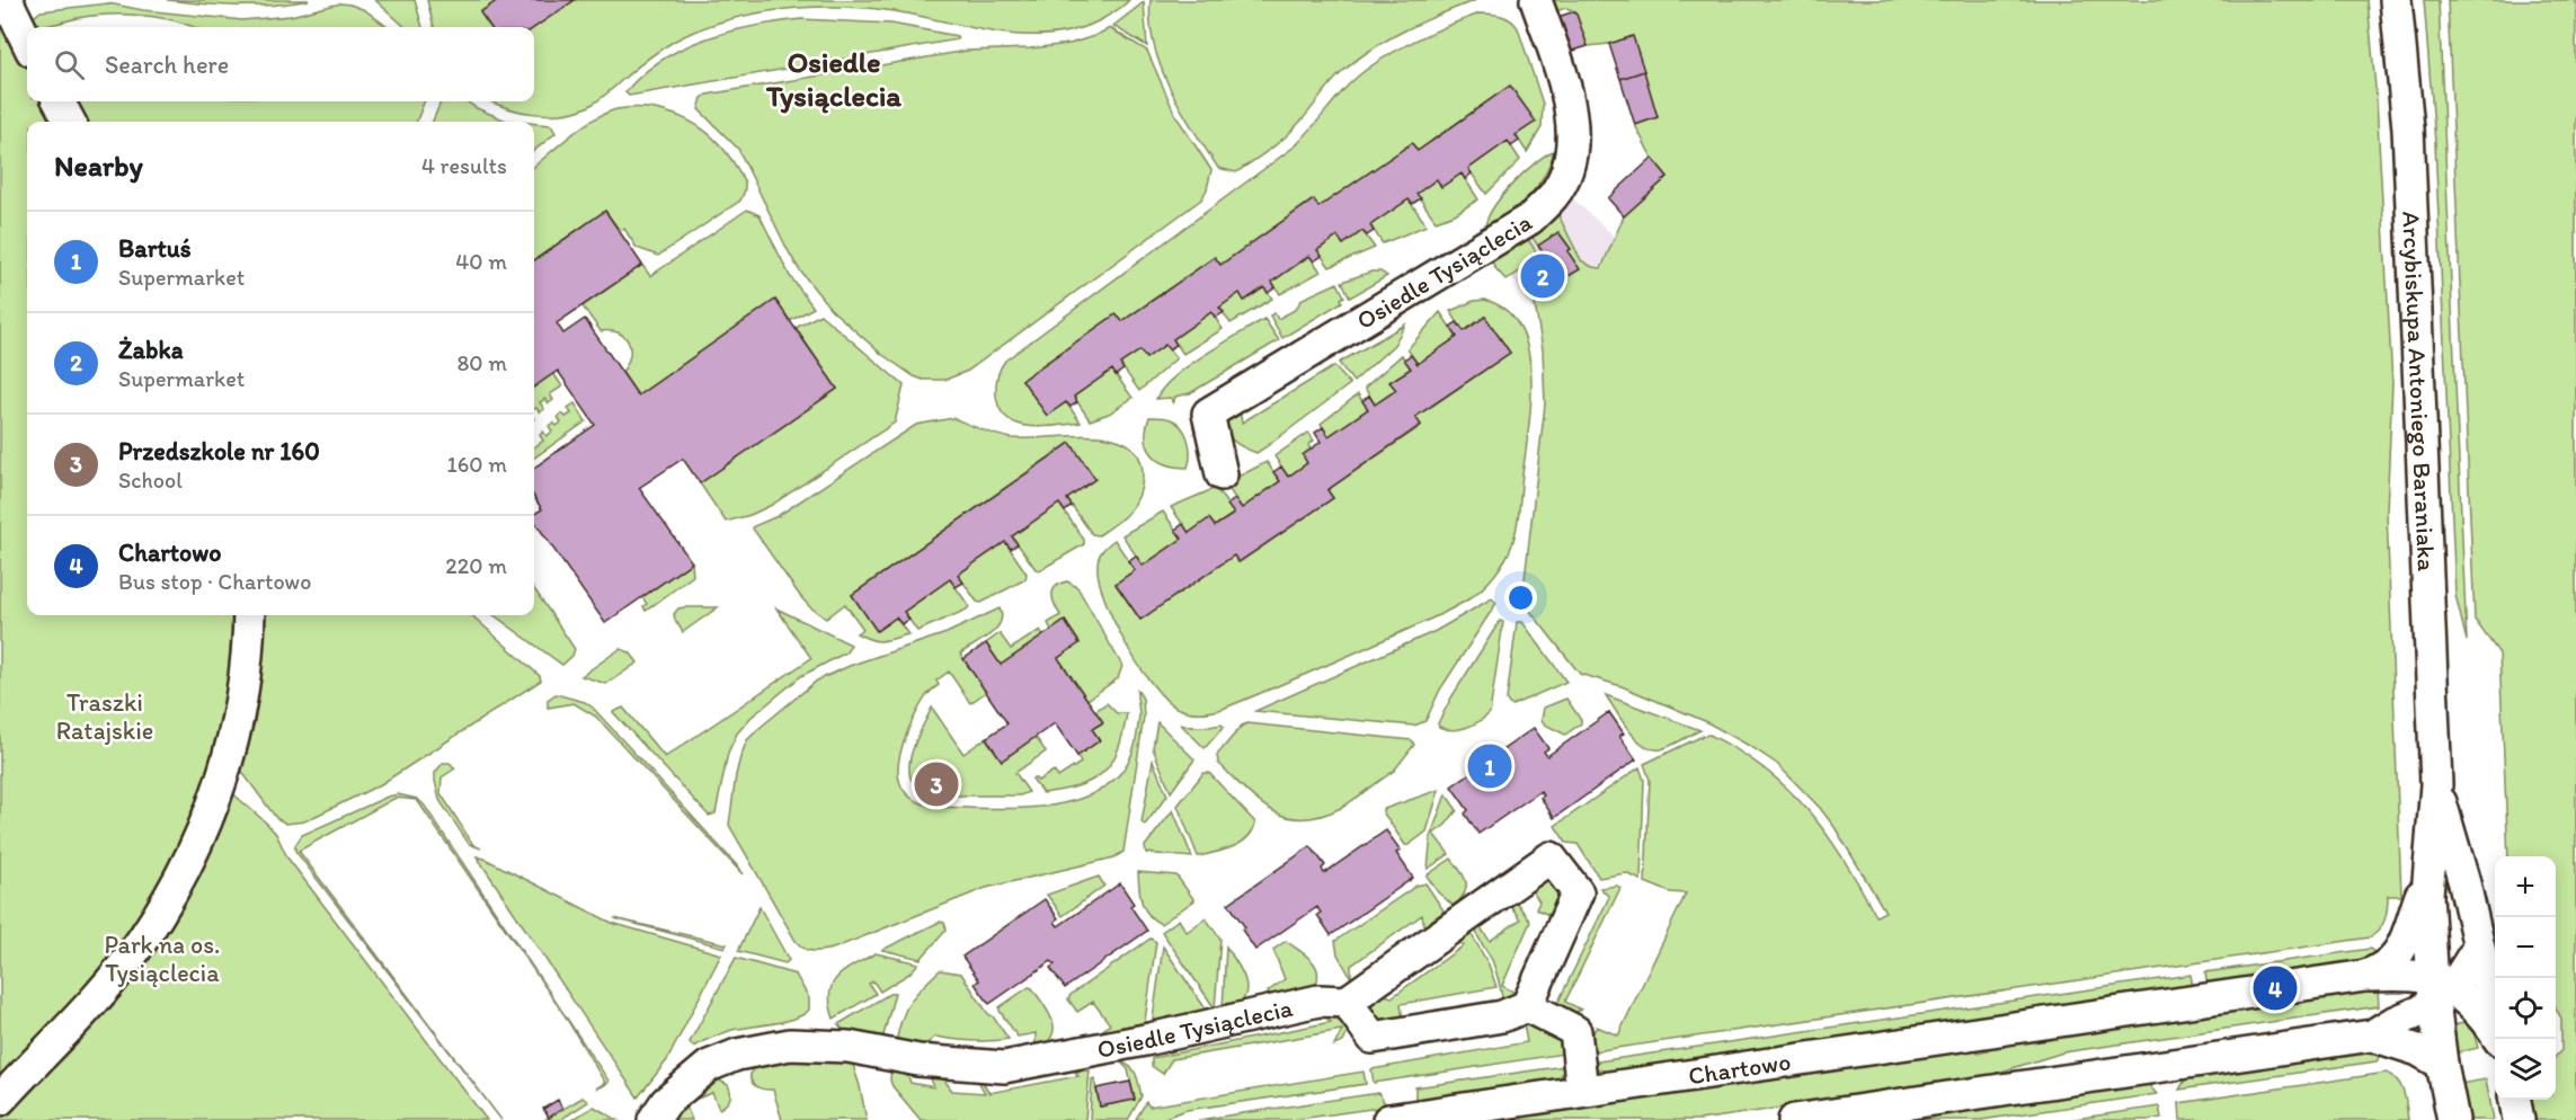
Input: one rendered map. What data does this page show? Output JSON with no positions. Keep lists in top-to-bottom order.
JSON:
{
  "streets": {
    "street": ["Osiedle Tysiąclecia", "Arcybiskupa Antoniego Baraniaka", "Chartowo"]
  },
  "crossings": [
    ["Arcybiskupa Antoniego Baraniaka", "Chartowo"]
  ],
  "districts": ["Osiedle Tysiąclecia"],
  "parks": ["Traszki Ratajskie", "Park na os. Tysiąclecia"],
  "page": {
    "search": "Search here",
    "heading": ["Nearby", "4 results"],
    "list": [
      {
        "mark": "1",
        "name": "Bartuś",
        "note": "Supermarket",
        "value": "40 m"
      },
      {
        "mark": "2",
        "name": "Żabka",
        "note": "Supermarket",
        "value": "80 m"
      },
      {
        "mark": "3",
        "name": "Przedszkole nr 160",
        "note": "School",
        "value": "160 m"
      },
      {
        "mark": "4",
        "name": "Chartowo",
        "note": "Bus stop · Chartowo",
        "value": "220 m"
      }
    ],
    "pins": [
      "2",
      "1",
      "3",
      "4"
    ],
    "map_buttons": ["+", "−"]
  }
}
